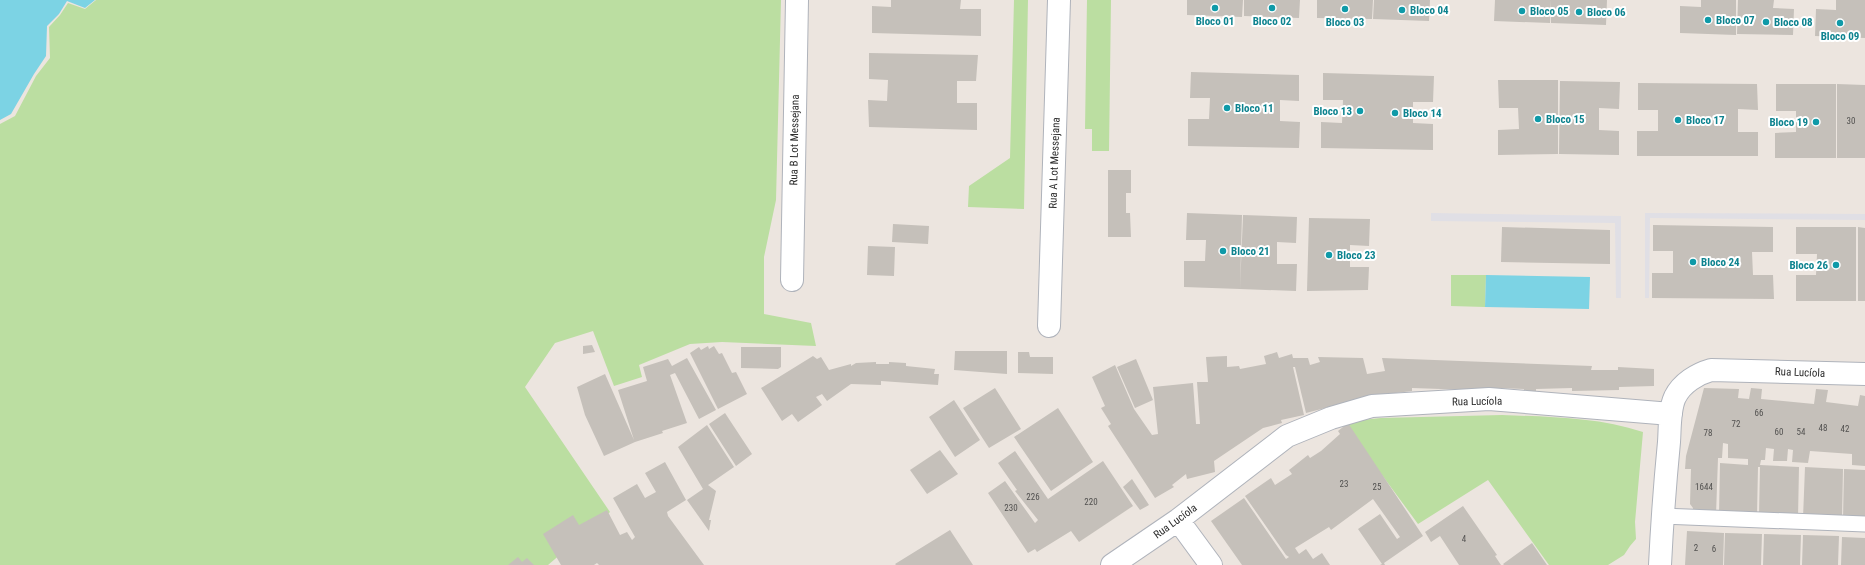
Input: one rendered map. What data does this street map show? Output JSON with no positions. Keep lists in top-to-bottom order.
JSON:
{
  "streets": {
    "street": ["Rua B Lot Messejana", "Rua A Lot Messejana", "Rua Lucíola"]
  },
  "places": [
    "Bloco 01",
    "Bloco 02",
    "Bloco 03",
    "Bloco 04",
    "Bloco 05",
    "Bloco 06",
    "Bloco 07",
    "Bloco 08",
    "Bloco 09",
    "Bloco 11",
    "Bloco 13",
    "Bloco 14",
    "Bloco 15",
    "Bloco 17",
    "Bloco 19",
    "Bloco 21",
    "Bloco 23",
    "Bloco 24",
    "Bloco 26"
  ],
  "house_numbers": [
    "30",
    "66",
    "72",
    "48",
    "42",
    "60",
    "54",
    "78",
    "23",
    "25",
    "1644",
    "226",
    "220",
    "230",
    "4",
    "2",
    "6"
  ]
}
